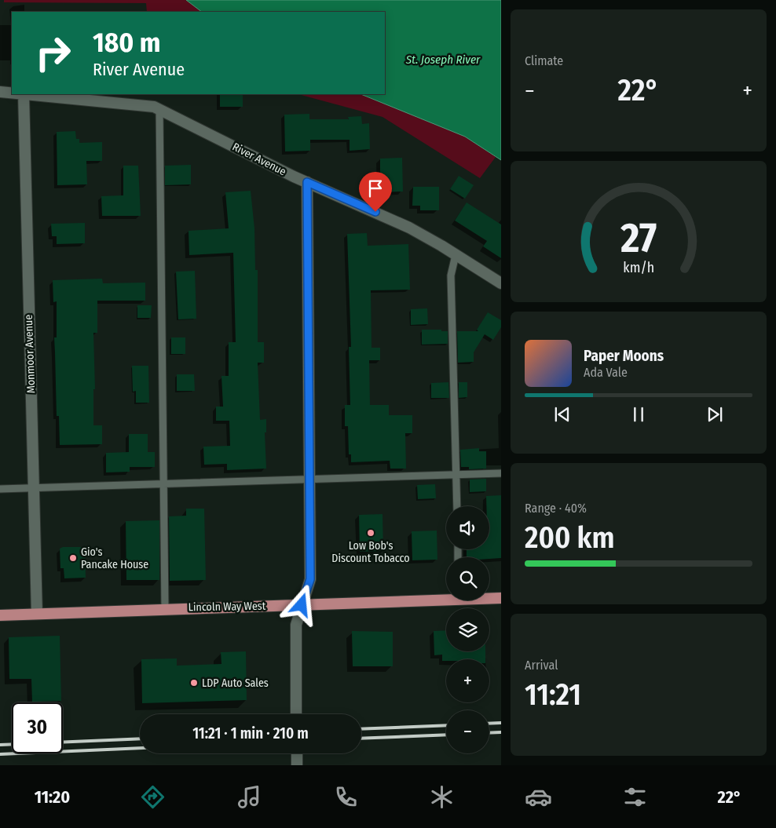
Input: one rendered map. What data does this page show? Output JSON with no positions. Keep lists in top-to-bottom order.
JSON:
{
  "streets": {
    "main road": ["Lincoln Way West"],
    "street": ["River Avenue", "Monmoor Avenue"]
  },
  "crossings": [
    ["River Avenue", "Monmoor Avenue"],
    ["Monmoor Avenue", "Lincoln Way West"]
  ],
  "water": ["St. Joseph River"],
  "places": ["Low Bob's Discount Tobacco", "Gio's Pancake House", "LDP Auto Sales"],
  "page": {
    "tile": [
      "Climate",
      ["Range · 40%", "200 km"],
      ["Arrival", "11:21"]
    ],
    "turn": ["180 m", "River Avenue"],
    "heat": ["−", "22°", "+"],
    "song": ["Paper Moons", "Ada Vale"],
    "map_buttons": ["+", "−"],
    "limit": "30",
    "trip": "11:21 · 1 min · 210 m",
    "tabs": ["11:20", "22°"],
    "gauge": ["27", "km/h"]
  }
}
